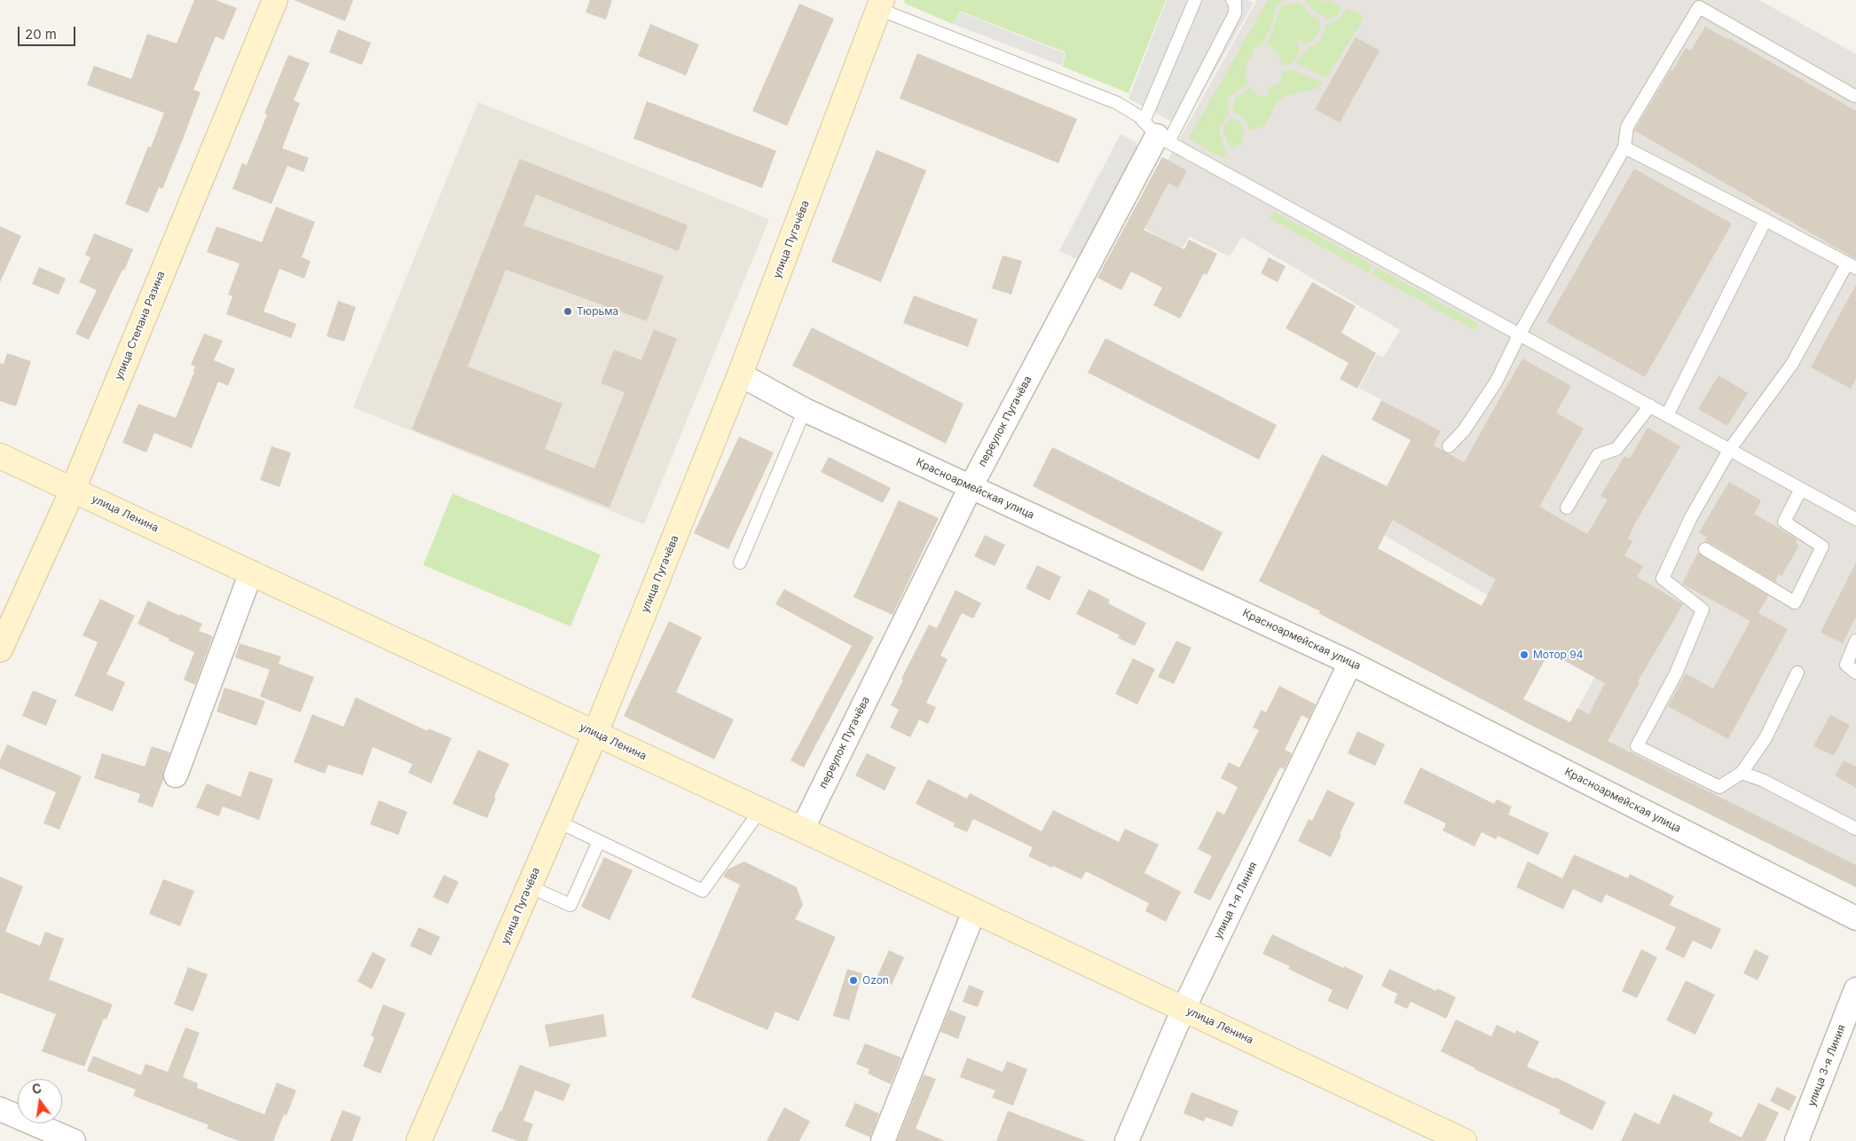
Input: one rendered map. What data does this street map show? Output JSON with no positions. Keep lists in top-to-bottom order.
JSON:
{
  "streets": {
    "main road": ["улица Пугачёва", "улица Степана Разина", "улица Ленина"],
    "street": [
      "переулок Пугачёва",
      "Красноармейская улица",
      "улица 1-я Линия",
      "улица 3-я Линия"
    ]
  },
  "crossings": [
    ["улица Пугачёва", "Красноармейская улица"],
    ["улица Пугачёва", "улица Ленина"],
    ["улица Степана Разина", "улица Ленина"],
    ["переулок Пугачёва", "Красноармейская улица"],
    ["переулок Пугачёва", "улица Ленина"],
    ["Красноармейская улица", "улица 1-я Линия"],
    ["улица Ленина", "улица 1-я Линия"]
  ],
  "places": ["Тюрьма", "Мотор 94", "Ozon"],
  "scale_bar": "20 m",
  "north": "top"
}
